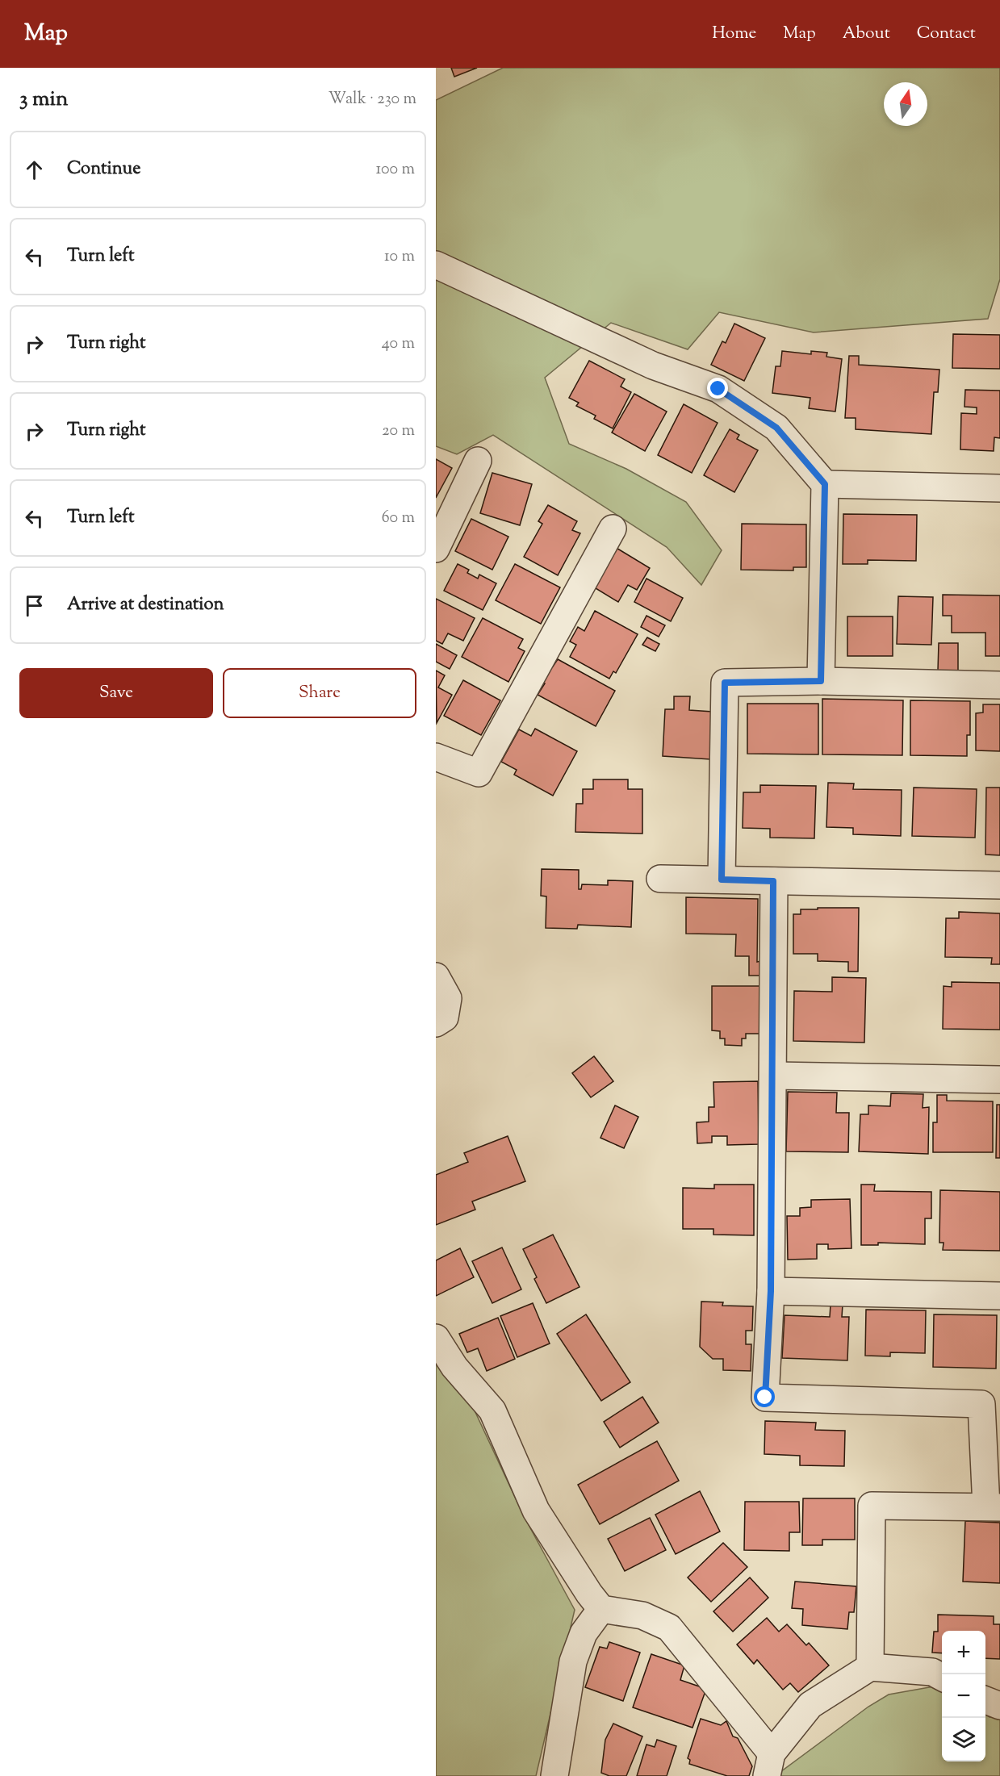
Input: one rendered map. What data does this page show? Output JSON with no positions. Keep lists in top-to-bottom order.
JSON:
{
  "north": "top",
  "page": {
    "header": "Map",
    "nav": [
      "Home",
      "Map",
      "About",
      "Contact"
    ],
    "heading": ["3 min", "Walk · 230 m"],
    "list": [
      ["Continue", "100 m"],
      ["Turn left", "10 m"],
      ["Turn right", "40 m"],
      ["Turn right", "20 m"],
      ["Turn left", "60 m"],
      "Arrive at destination"
    ],
    "buttons": ["Save", "Share"],
    "map_buttons": ["+", "−"]
  }
}
